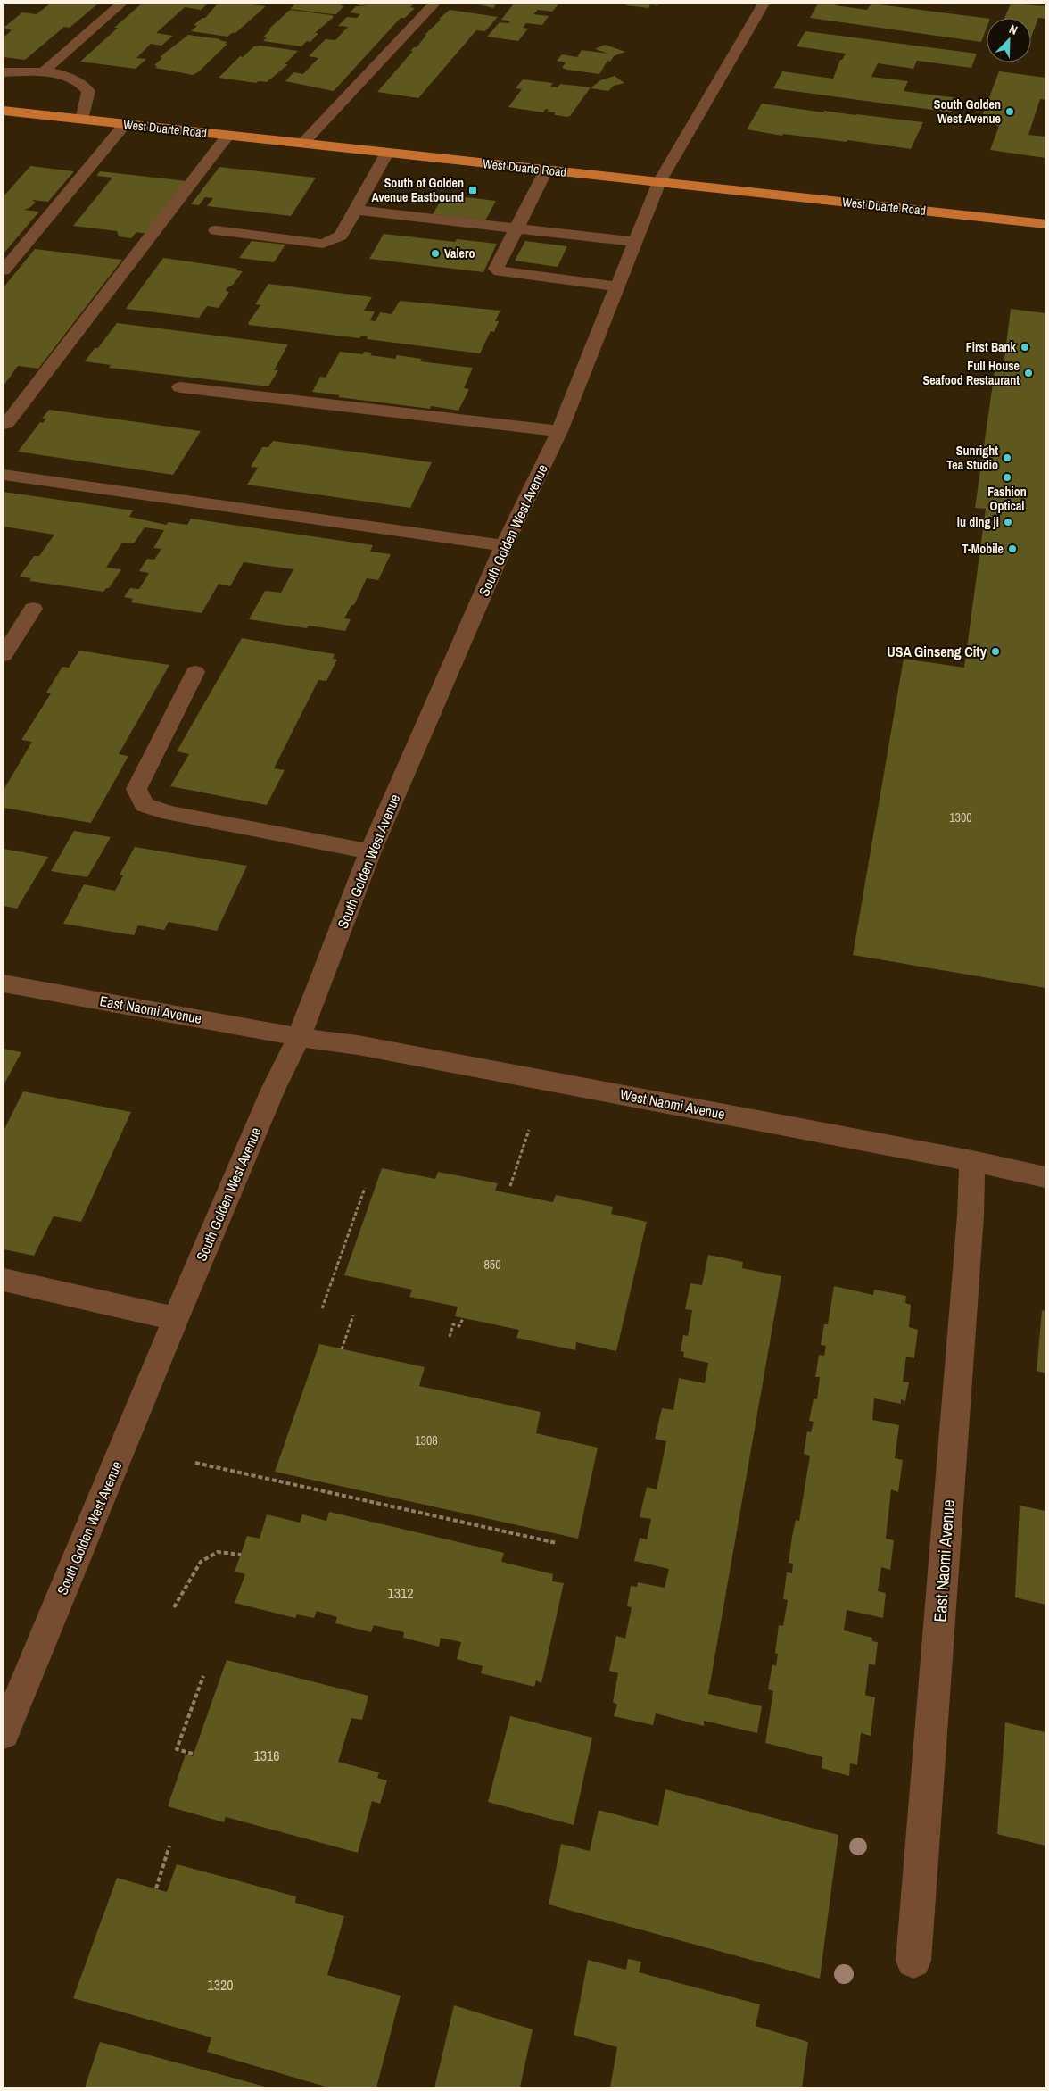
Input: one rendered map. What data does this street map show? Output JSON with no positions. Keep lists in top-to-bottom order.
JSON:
{
  "streets": {
    "main road": ["West Duarte Road"],
    "street": ["South Golden West Avenue", "East Naomi Avenue", "West Naomi Avenue"]
  },
  "crossings": [
    ["West Duarte Road", "South Golden West Avenue"],
    ["South Golden West Avenue", "East Naomi Avenue"],
    ["South Golden West Avenue", "West Naomi Avenue"],
    ["East Naomi Avenue", "West Naomi Avenue"]
  ],
  "places": {
    "other": [
      "South Golden West Avenue",
      "Valero",
      "First Bank",
      "Full House Seafood Restaurant",
      "Sunright Tea Studio",
      "Fashion Optical",
      "lu ding ji",
      "T-Mobile",
      "USA Ginseng City"
    ],
    "transit": ["South of Golden Avenue Eastbound"]
  },
  "house_numbers": [
    "1300",
    "850",
    "1308",
    "1312",
    "1316",
    "1320"
  ],
  "north": "top right"
}
